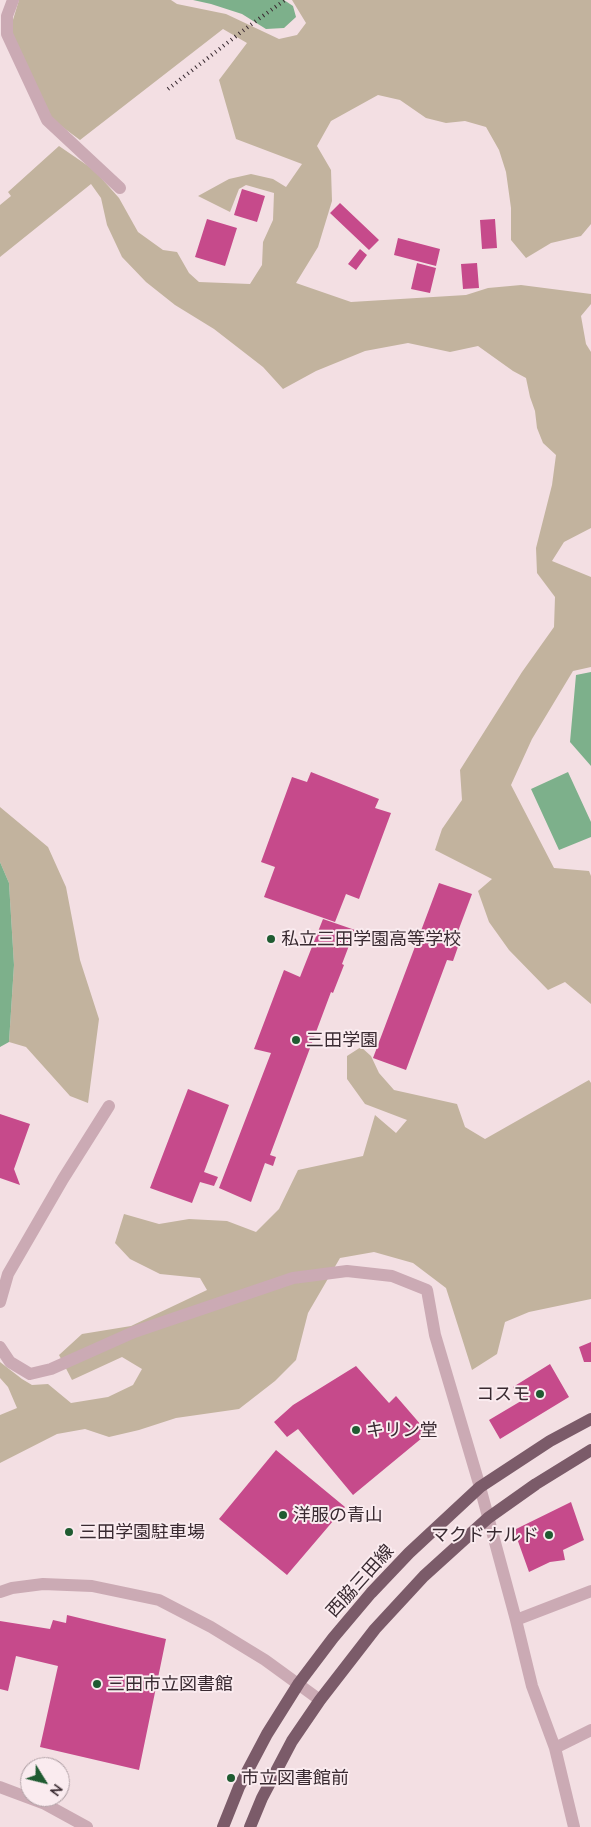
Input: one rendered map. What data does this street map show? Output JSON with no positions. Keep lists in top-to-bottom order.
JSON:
{
  "streets": {
    "main road": ["西脇三田線"]
  },
  "places": [
    "私立三田学園高等学校",
    "三田学園",
    "コスモ",
    "キリン堂",
    "洋服の青山",
    "三田学園駐車場",
    "マクドナルド",
    "三田市立図書館",
    "市立図書館前"
  ],
  "north": "bottom right"
}
